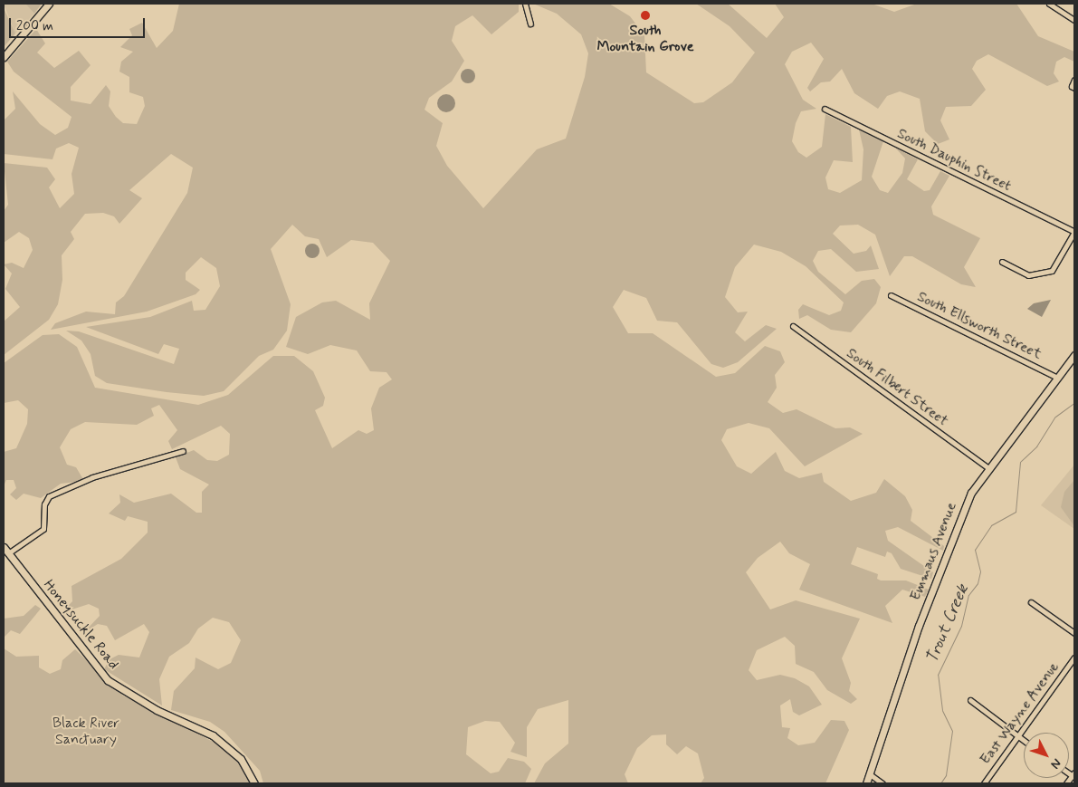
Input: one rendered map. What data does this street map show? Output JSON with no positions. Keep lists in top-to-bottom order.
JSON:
{
  "streets": {
    "main road": ["Emmaus Avenue", "Honeysuckle Road"],
    "street": [
      "South Dauphin Street",
      "South Ellsworth Street",
      "South Filbert Street",
      "East Wayne Avenue"
    ]
  },
  "crossings": [
    ["South Ellsworth Street", "Emmaus Avenue"],
    ["South Filbert Street", "Emmaus Avenue"]
  ],
  "water": ["Trout Creek"],
  "parks": ["Black River Sanctuary"],
  "places": ["South Mountain Grove"],
  "scale_bar": "200 m",
  "north": "bottom right"
}
